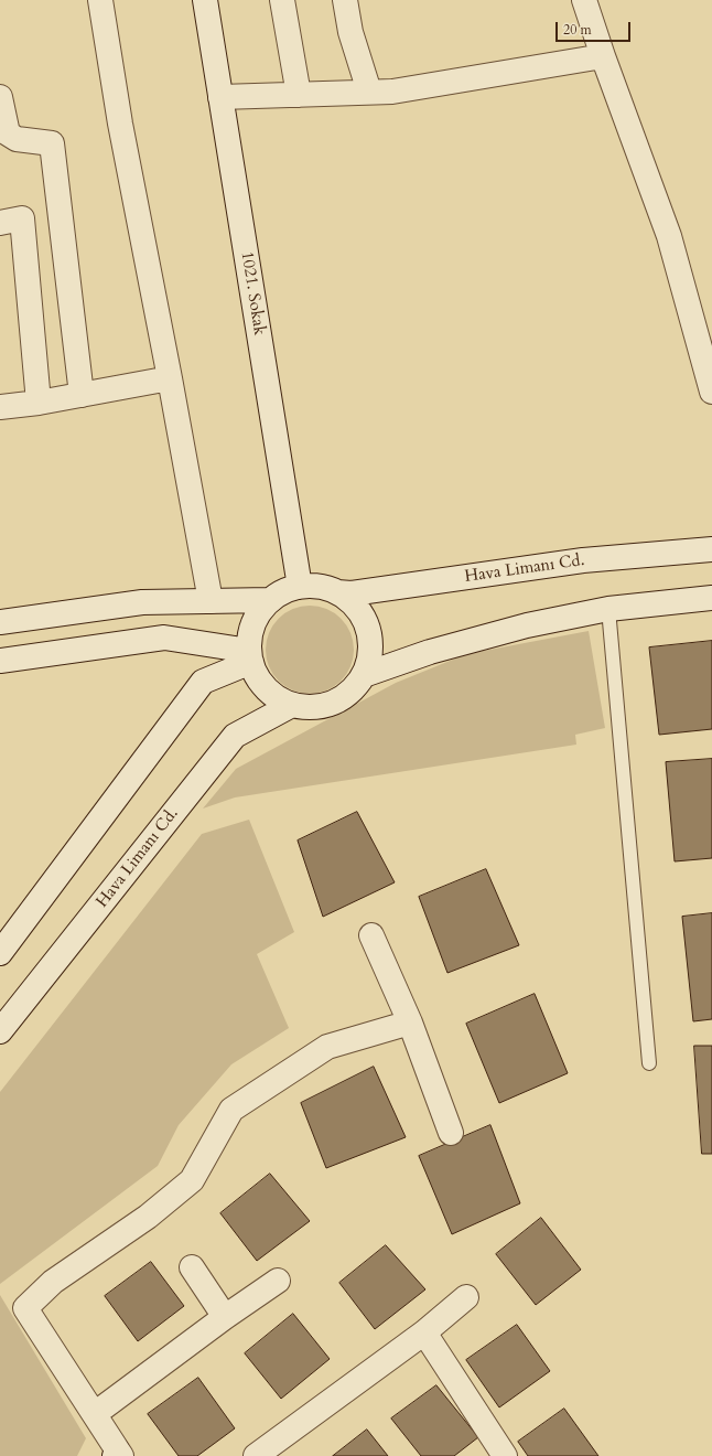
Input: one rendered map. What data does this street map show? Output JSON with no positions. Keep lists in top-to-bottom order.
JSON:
{
  "streets": {
    "street": ["1021. Sokak", "Hava Limanı Cd."]
  },
  "crossings": [
    ["1021. Sokak", "Hava Limanı Cd."]
  ],
  "scale_bar": "20 m"
}
